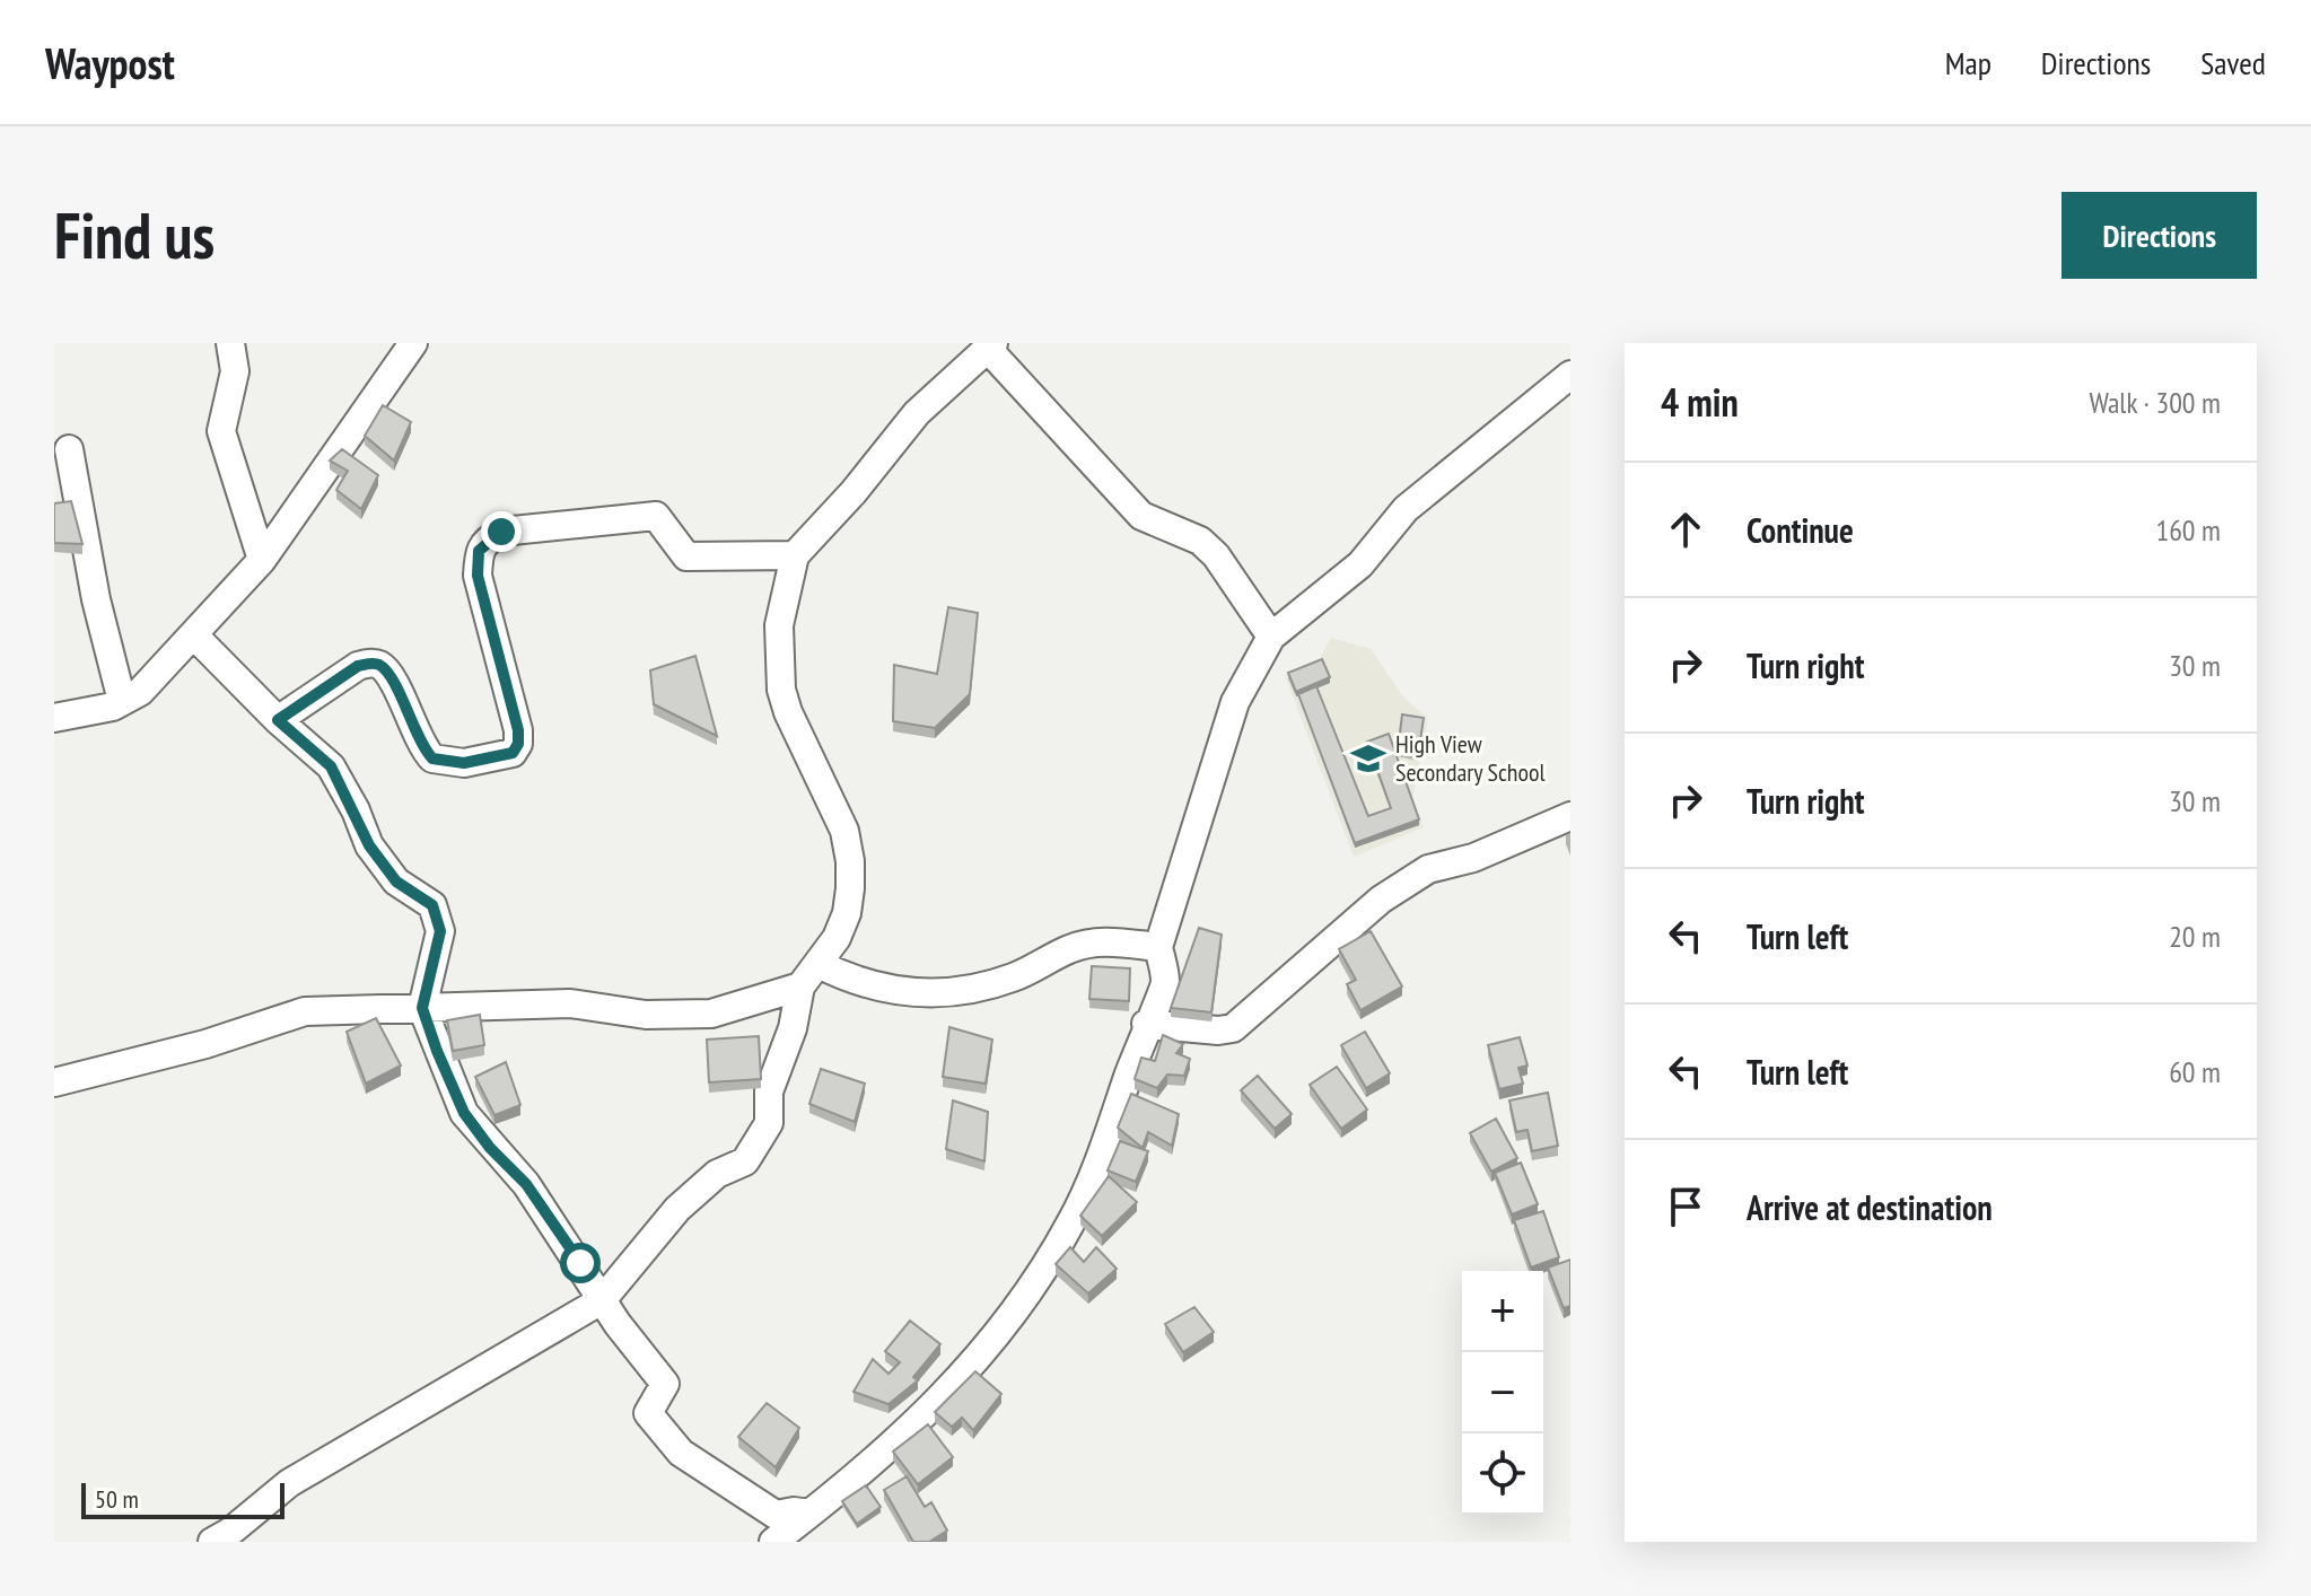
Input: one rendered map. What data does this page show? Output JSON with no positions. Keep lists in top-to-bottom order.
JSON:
{
  "places": {
    "school or university": ["High View Secondary School"]
  },
  "scale_bar": "50 m",
  "page": {
    "header": "Waypost",
    "nav": ["Map", "Directions", "Saved"],
    "buttons": "Directions",
    "title": "Find us",
    "heading": ["4 min", "Walk · 300 m"],
    "list": [
      ["Continue", "160 m"],
      ["Turn right", "30 m"],
      ["Turn right", "30 m"],
      ["Turn left", "20 m"],
      ["Turn left", "60 m"],
      "Arrive at destination"
    ],
    "map_buttons": ["+", "−"],
    "scale": "50 m"
  }
}
